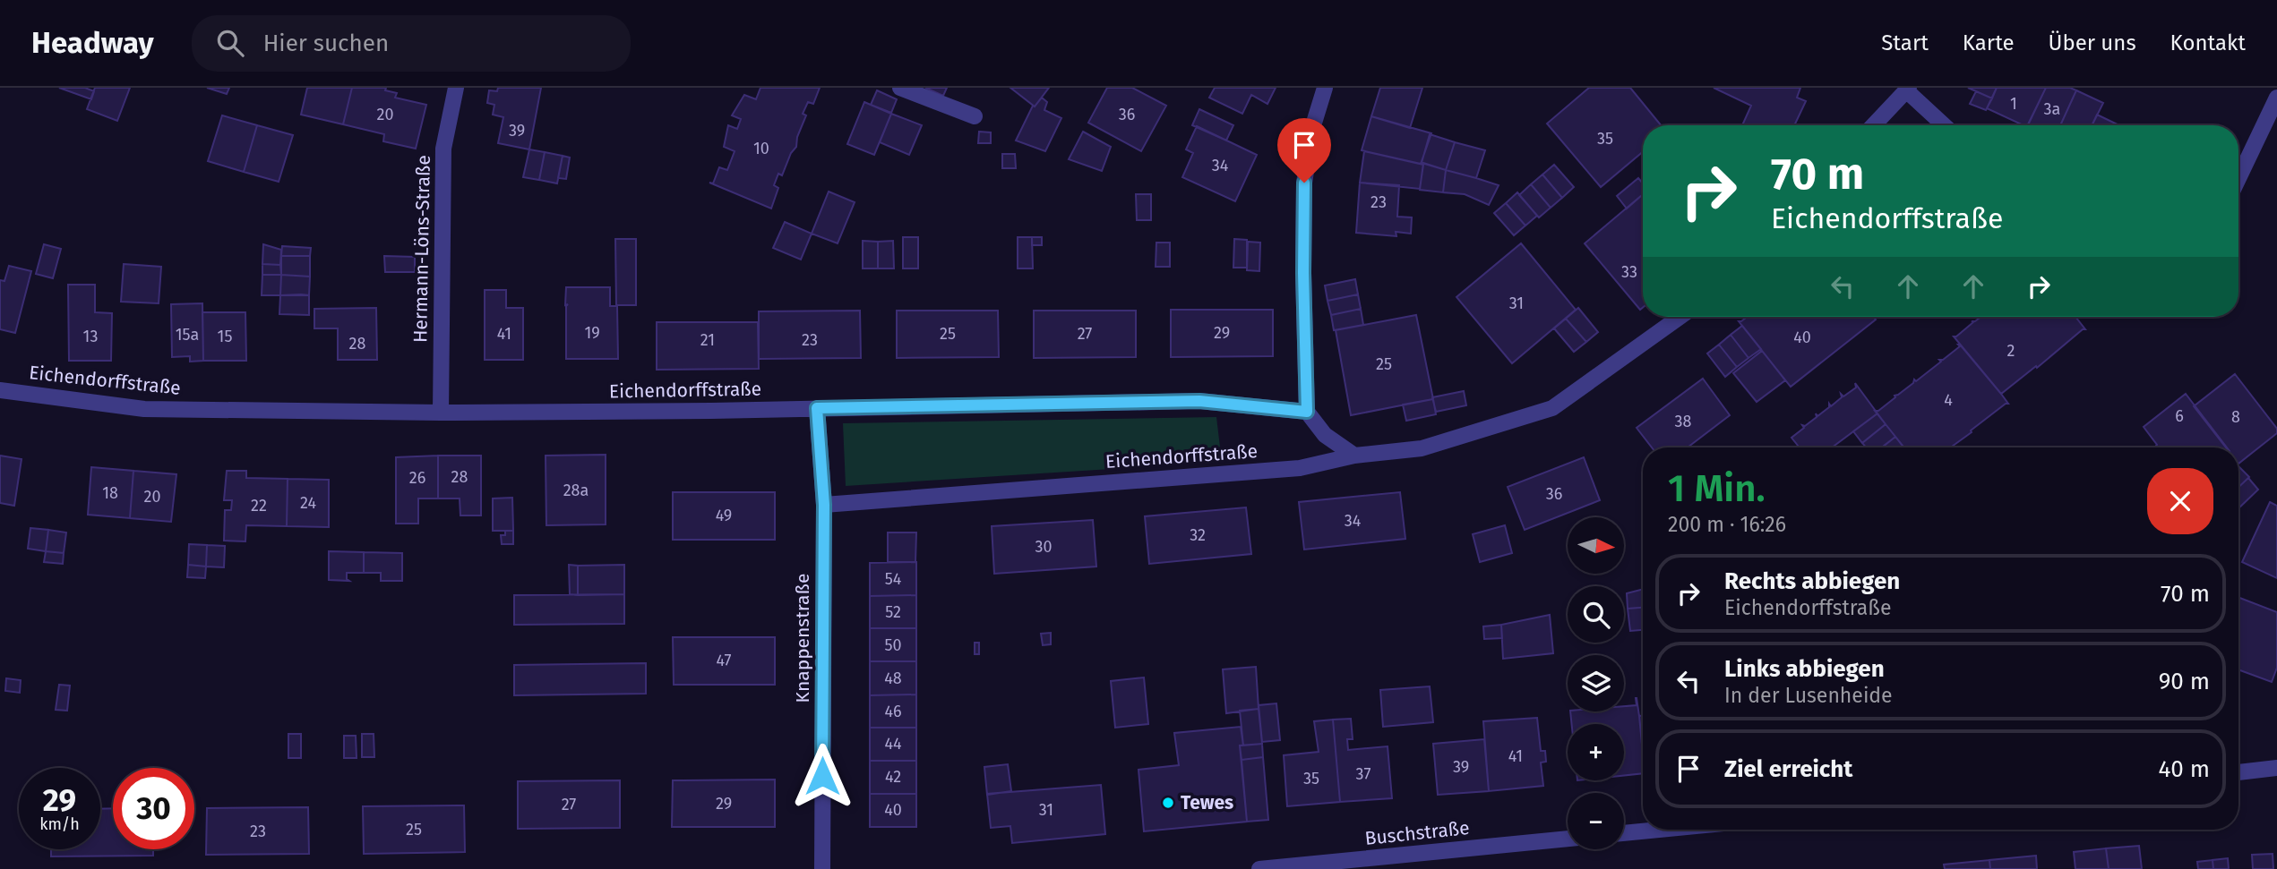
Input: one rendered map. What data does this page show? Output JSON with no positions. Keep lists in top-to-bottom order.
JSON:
{
  "streets": {
    "street": [
      "Hermann-Löns-Straße",
      "Eichendorffstraße",
      "Knappenstraße",
      "Buschstraße"
    ]
  },
  "crossings": [
    ["Hermann-Löns-Straße", "Eichendorffstraße"],
    ["Eichendorffstraße", "Knappenstraße"]
  ],
  "places": ["Tewes"],
  "house_numbers": [
    "1",
    "3a",
    "20",
    "36",
    "39",
    "35",
    "10",
    "34",
    "23",
    "33",
    "31",
    "19",
    "29",
    "41",
    "25",
    "27",
    "15a",
    "13",
    "15",
    "40",
    "21",
    "23",
    "28",
    "2",
    "25",
    "4",
    "6",
    "8",
    "38",
    "28",
    "26",
    "28a",
    "18",
    "36",
    "20",
    "24",
    "22",
    "49",
    "34",
    "32",
    "30",
    "54",
    "52",
    "50",
    "47",
    "48",
    "46",
    "44",
    "41",
    "39",
    "37",
    "42",
    "35",
    "29",
    "27",
    "40",
    "31",
    "25",
    "23"
  ],
  "north": "right",
  "page": {
    "header": "Headway",
    "search": "Hier suchen",
    "nav": [
      "Start",
      "Karte",
      "Über uns",
      "Kontakt"
    ],
    "turn": ["70 m", "Eichendorffstraße"],
    "heading": ["1 Min.", "200 m · 16:26"],
    "map_buttons": ["+", "−"],
    "list": [
      {
        "name": "Rechts abbiegen",
        "note": "Eichendorffstraße",
        "value": "70 m"
      },
      {
        "name": "Links abbiegen",
        "note": "In der Lusenheide",
        "value": "90 m"
      },
      {
        "name": "Ziel erreicht",
        "value": "40 m"
      }
    ],
    "speed": "29 km/h",
    "limit": "30"
  }
}
